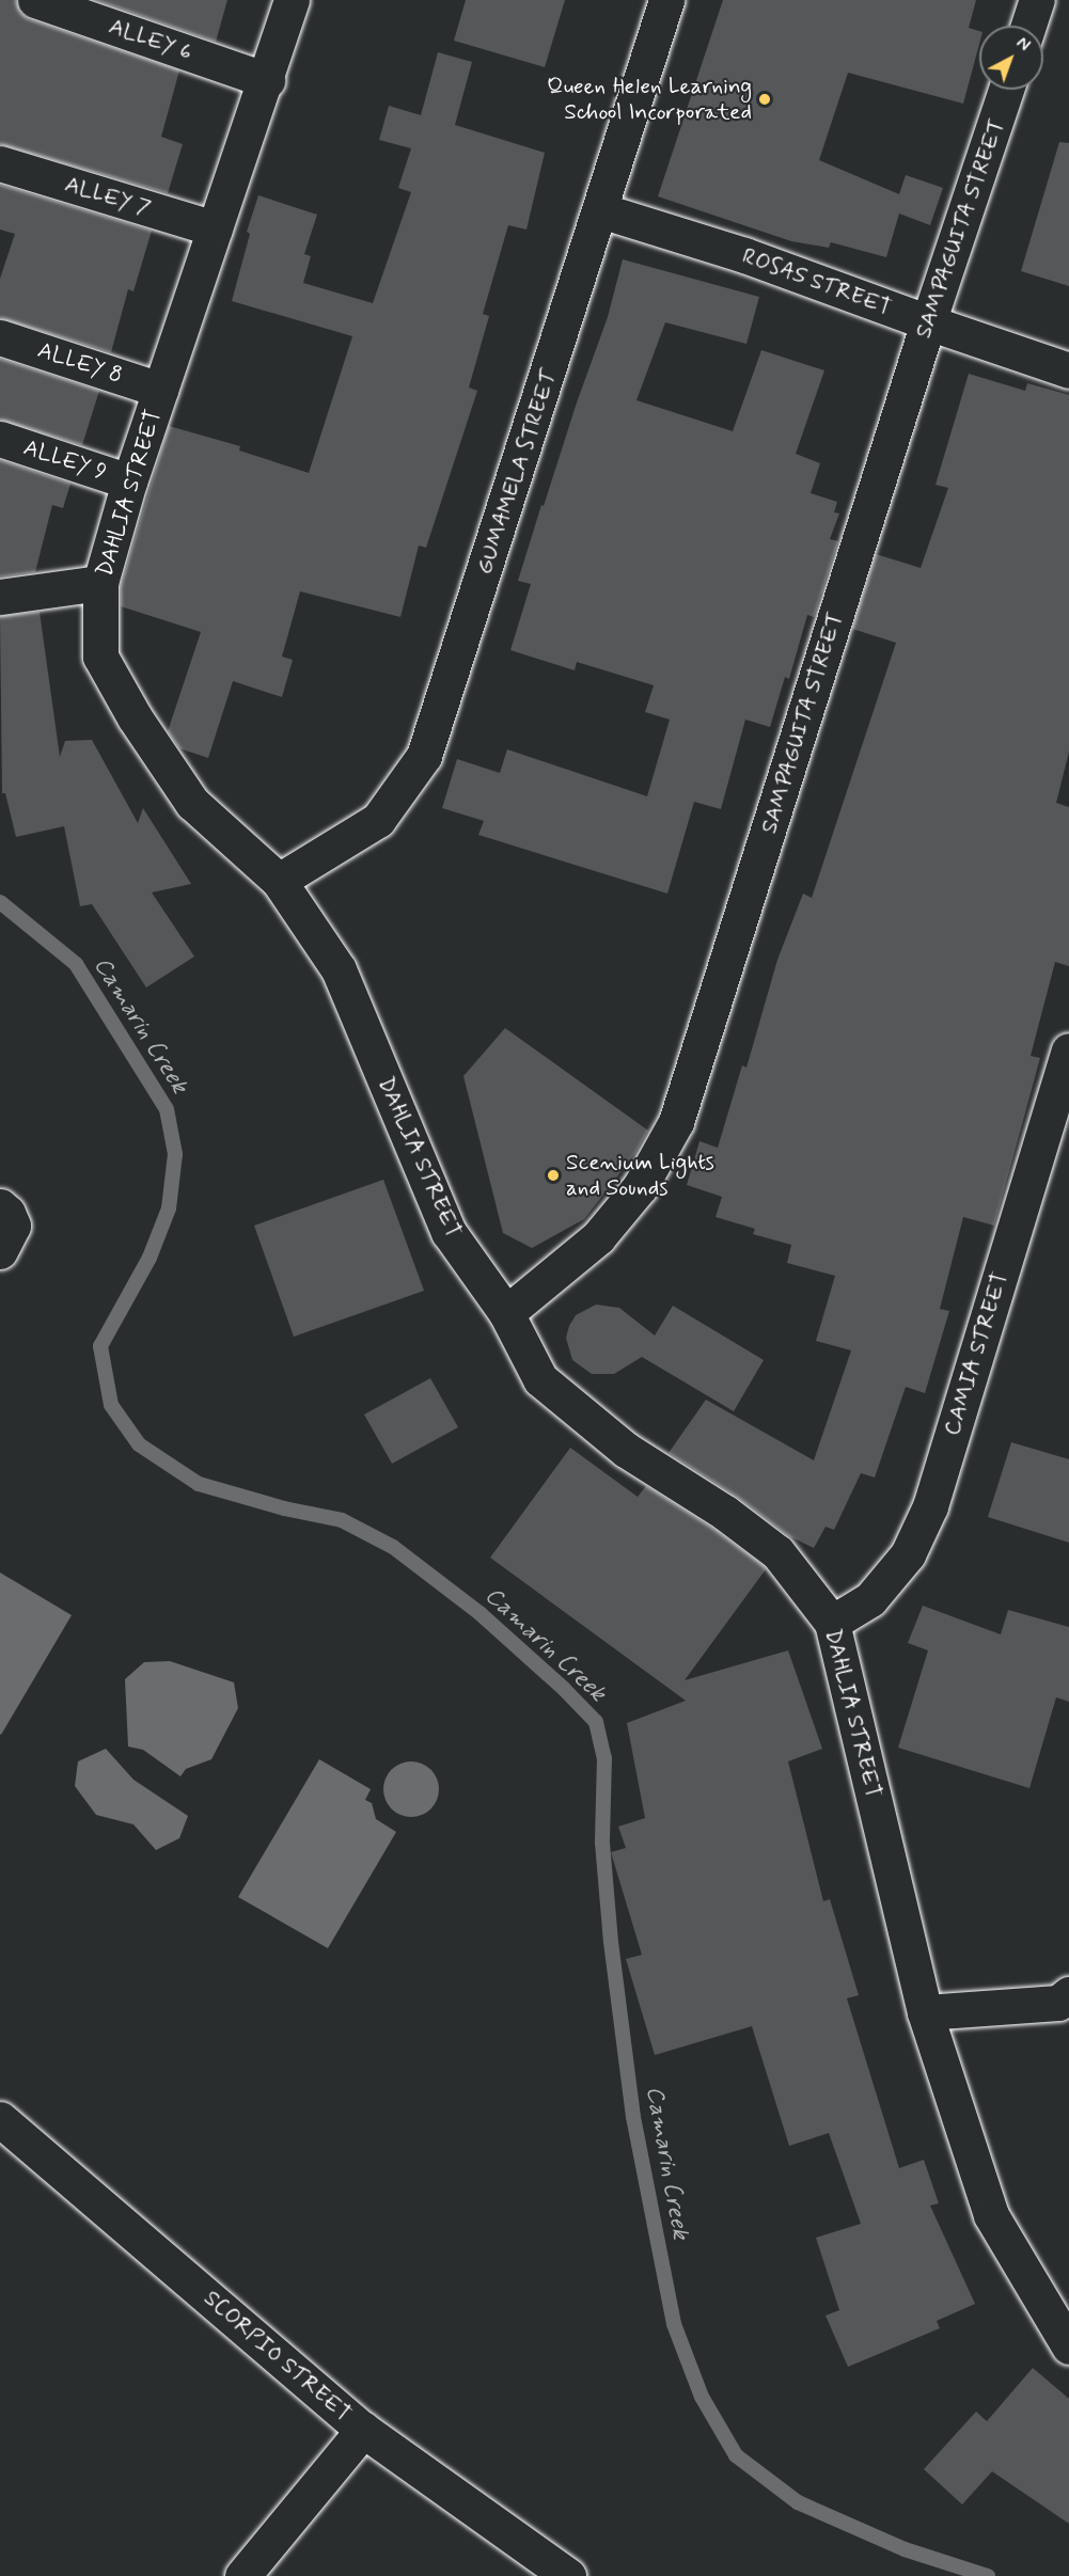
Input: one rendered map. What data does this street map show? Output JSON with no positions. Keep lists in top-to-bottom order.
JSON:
{
  "streets": {
    "street": [
      "ALLEY 6",
      "ALLEY 7",
      "SAMPAGUITA STREET",
      "ROSAS STREET",
      "ALLEY 8",
      "ALLEY 9",
      "GUMAMELA STREET",
      "DAHLIA STREET",
      "CAMIA STREET",
      "SCORPIO STREET"
    ]
  },
  "crossings": [
    ["ALLEY 6", "DAHLIA STREET"],
    ["ALLEY 7", "DAHLIA STREET"],
    ["SAMPAGUITA STREET", "ROSAS STREET"],
    ["SAMPAGUITA STREET", "DAHLIA STREET"],
    ["ROSAS STREET", "GUMAMELA STREET"],
    ["ALLEY 8", "DAHLIA STREET"],
    ["ALLEY 9", "DAHLIA STREET"],
    ["GUMAMELA STREET", "DAHLIA STREET"],
    ["DAHLIA STREET", "CAMIA STREET"]
  ],
  "water": ["Camarin Creek"],
  "places": ["Queen Helen Learning School Incorporated", "Scenium Lights and Sounds"],
  "north": "top right"
}
